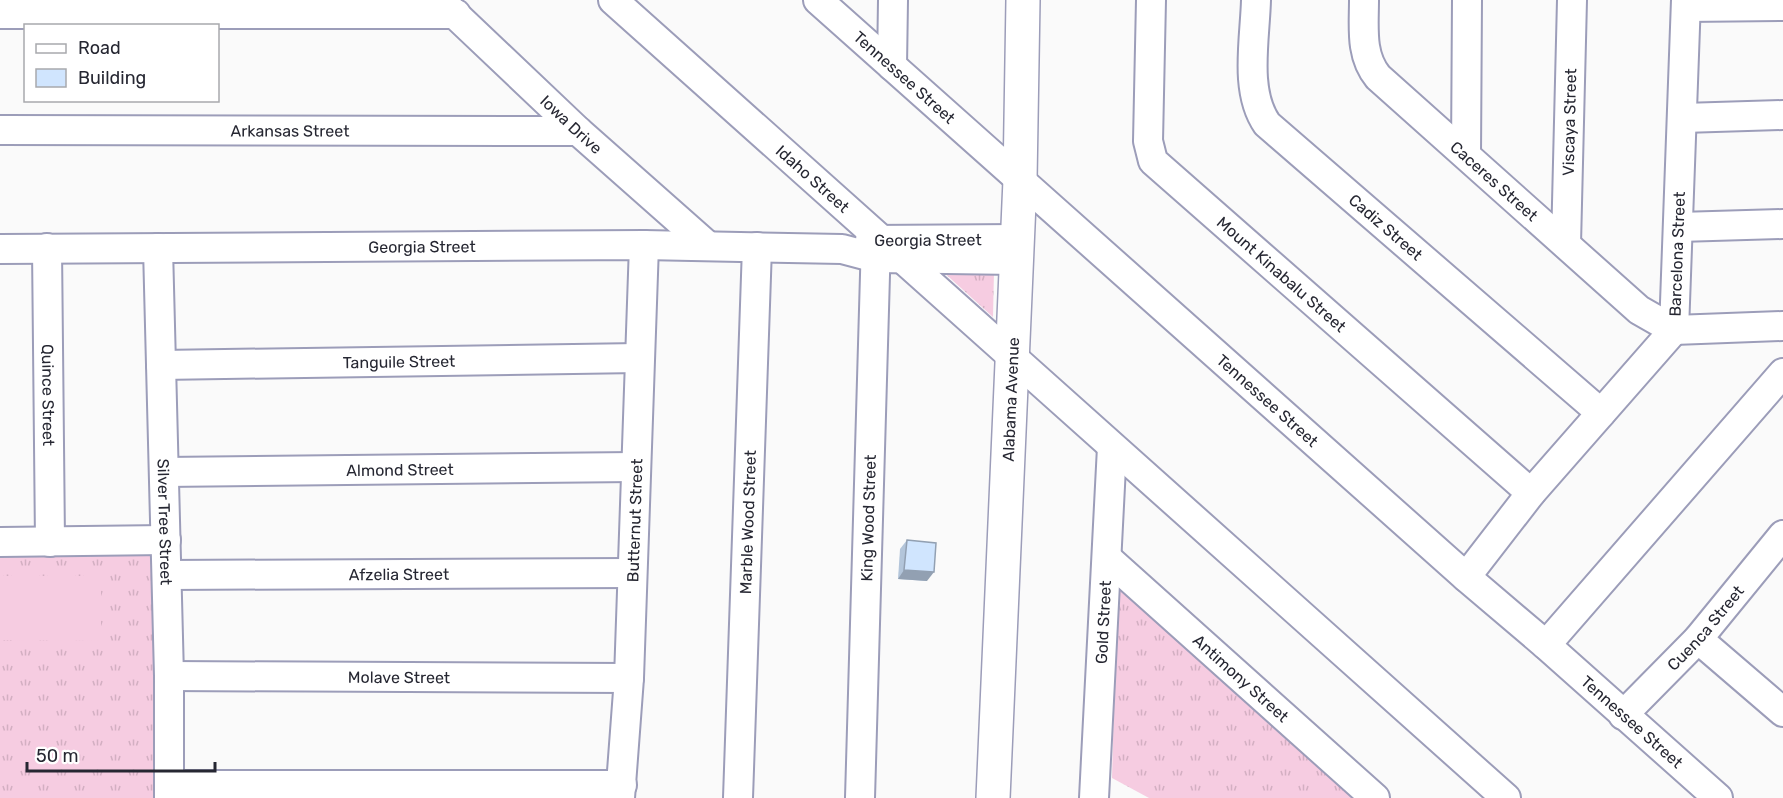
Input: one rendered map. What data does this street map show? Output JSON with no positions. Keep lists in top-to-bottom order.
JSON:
{
  "streets": {
    "street": [
      "Tennessee Street",
      "Viscaya Street",
      "Iowa Drive",
      "Arkansas Street",
      "Idaho Street",
      "Caceres Street",
      "Cadiz Street",
      "Georgia Street",
      "Barcelona Street",
      "Mount Kinabalu Street",
      "Tanguile Street",
      "Quince Street",
      "Alabama Avenue",
      "Almond Street",
      "King Wood Street",
      "Butternut Street",
      "Silver Tree Street",
      "Marble Wood Street",
      "Afzelia Street",
      "Gold Street",
      "Cuenca Street",
      "Molave Street",
      "Antimony Street"
    ]
  },
  "crossings": [
    ["Tennessee Street", "Barcelona Street"],
    ["Tennessee Street", "Alabama Avenue"],
    ["Tennessee Street", "Cuenca Street"],
    ["Viscaya Street", "Caceres Street"],
    ["Iowa Drive", "Arkansas Street"],
    ["Iowa Drive", "Georgia Street"],
    ["Idaho Street", "Georgia Street"],
    ["Idaho Street", "Alabama Avenue"],
    ["Idaho Street", "King Wood Street"],
    ["Idaho Street", "Gold Street"],
    ["Caceres Street", "Barcelona Street"],
    ["Cadiz Street", "Barcelona Street"],
    ["Georgia Street", "Quince Street"],
    ["Georgia Street", "Alabama Avenue"],
    ["Georgia Street", "King Wood Street"],
    ["Georgia Street", "Butternut Street"],
    ["Georgia Street", "Silver Tree Street"],
    ["Georgia Street", "Marble Wood Street"],
    ["Barcelona Street", "Mount Kinabalu Street"],
    ["Tanguile Street", "Butternut Street"],
    ["Tanguile Street", "Silver Tree Street"],
    ["Almond Street", "Butternut Street"],
    ["Almond Street", "Silver Tree Street"],
    ["Butternut Street", "Afzelia Street"],
    ["Butternut Street", "Molave Street"],
    ["Silver Tree Street", "Afzelia Street"],
    ["Silver Tree Street", "Molave Street"],
    ["Gold Street", "Antimony Street"]
  ],
  "legend": ["Road", "Building"],
  "scale_bar": "50 m"
}
